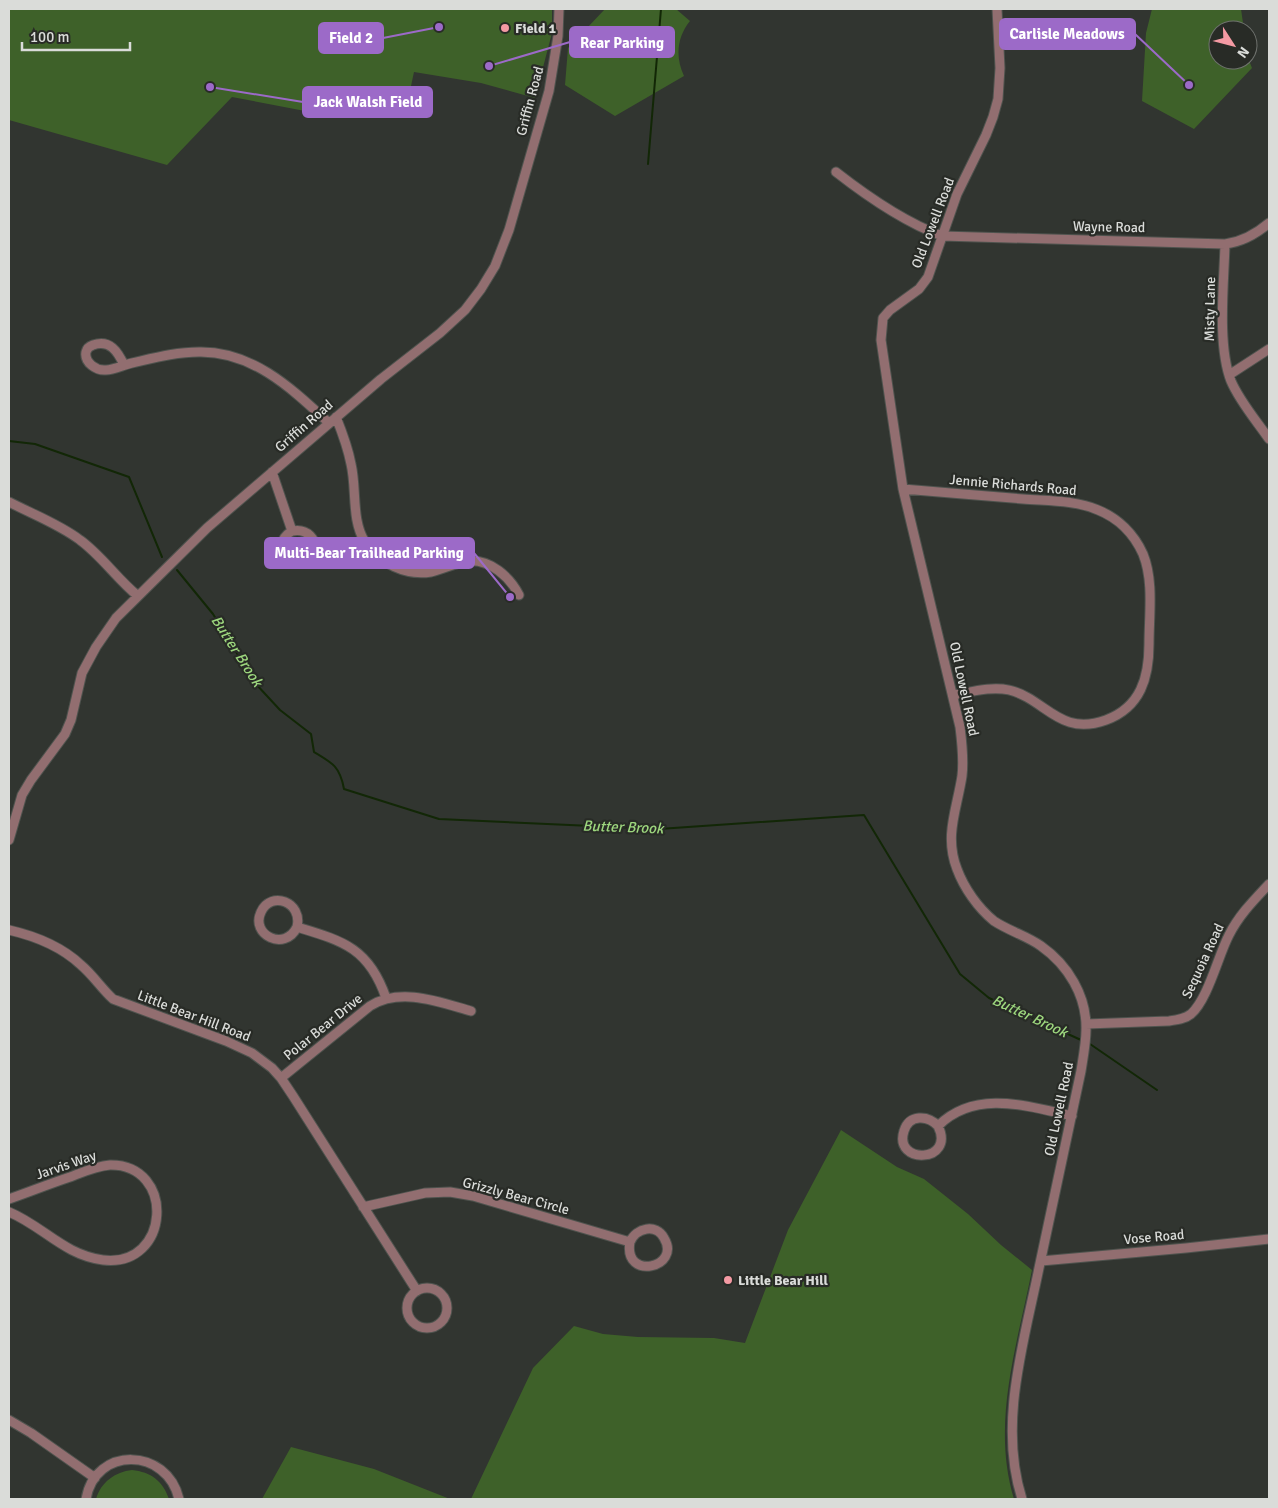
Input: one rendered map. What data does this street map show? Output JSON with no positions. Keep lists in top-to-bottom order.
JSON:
{
  "streets": {
    "street": [
      "Griffin Road",
      "Old Lowell Road",
      "Wayne Road",
      "Misty Lane",
      "Jennie Richards Road",
      "Sequoia Road",
      "Little Bear Hill Road",
      "Polar Bear Drive",
      "Jarvis Way",
      "Grizzly Bear Circle",
      "Vose Road"
    ]
  },
  "crossings": [
    ["Old Lowell Road", "Wayne Road"],
    ["Old Lowell Road", "Jennie Richards Road"],
    ["Old Lowell Road", "Sequoia Road"],
    ["Old Lowell Road", "Vose Road"],
    ["Wayne Road", "Misty Lane"],
    ["Little Bear Hill Road", "Polar Bear Drive"],
    ["Little Bear Hill Road", "Grizzly Bear Circle"]
  ],
  "water": ["Butter Brook"],
  "places": [
    "Field 2",
    "Field 1",
    "Rear Parking",
    "Carlisle Meadows",
    "Jack Walsh Field",
    "Multi-Bear Trailhead Parking",
    "Little Bear Hill"
  ],
  "scale_bar": "100 m",
  "north": "bottom right"
}
